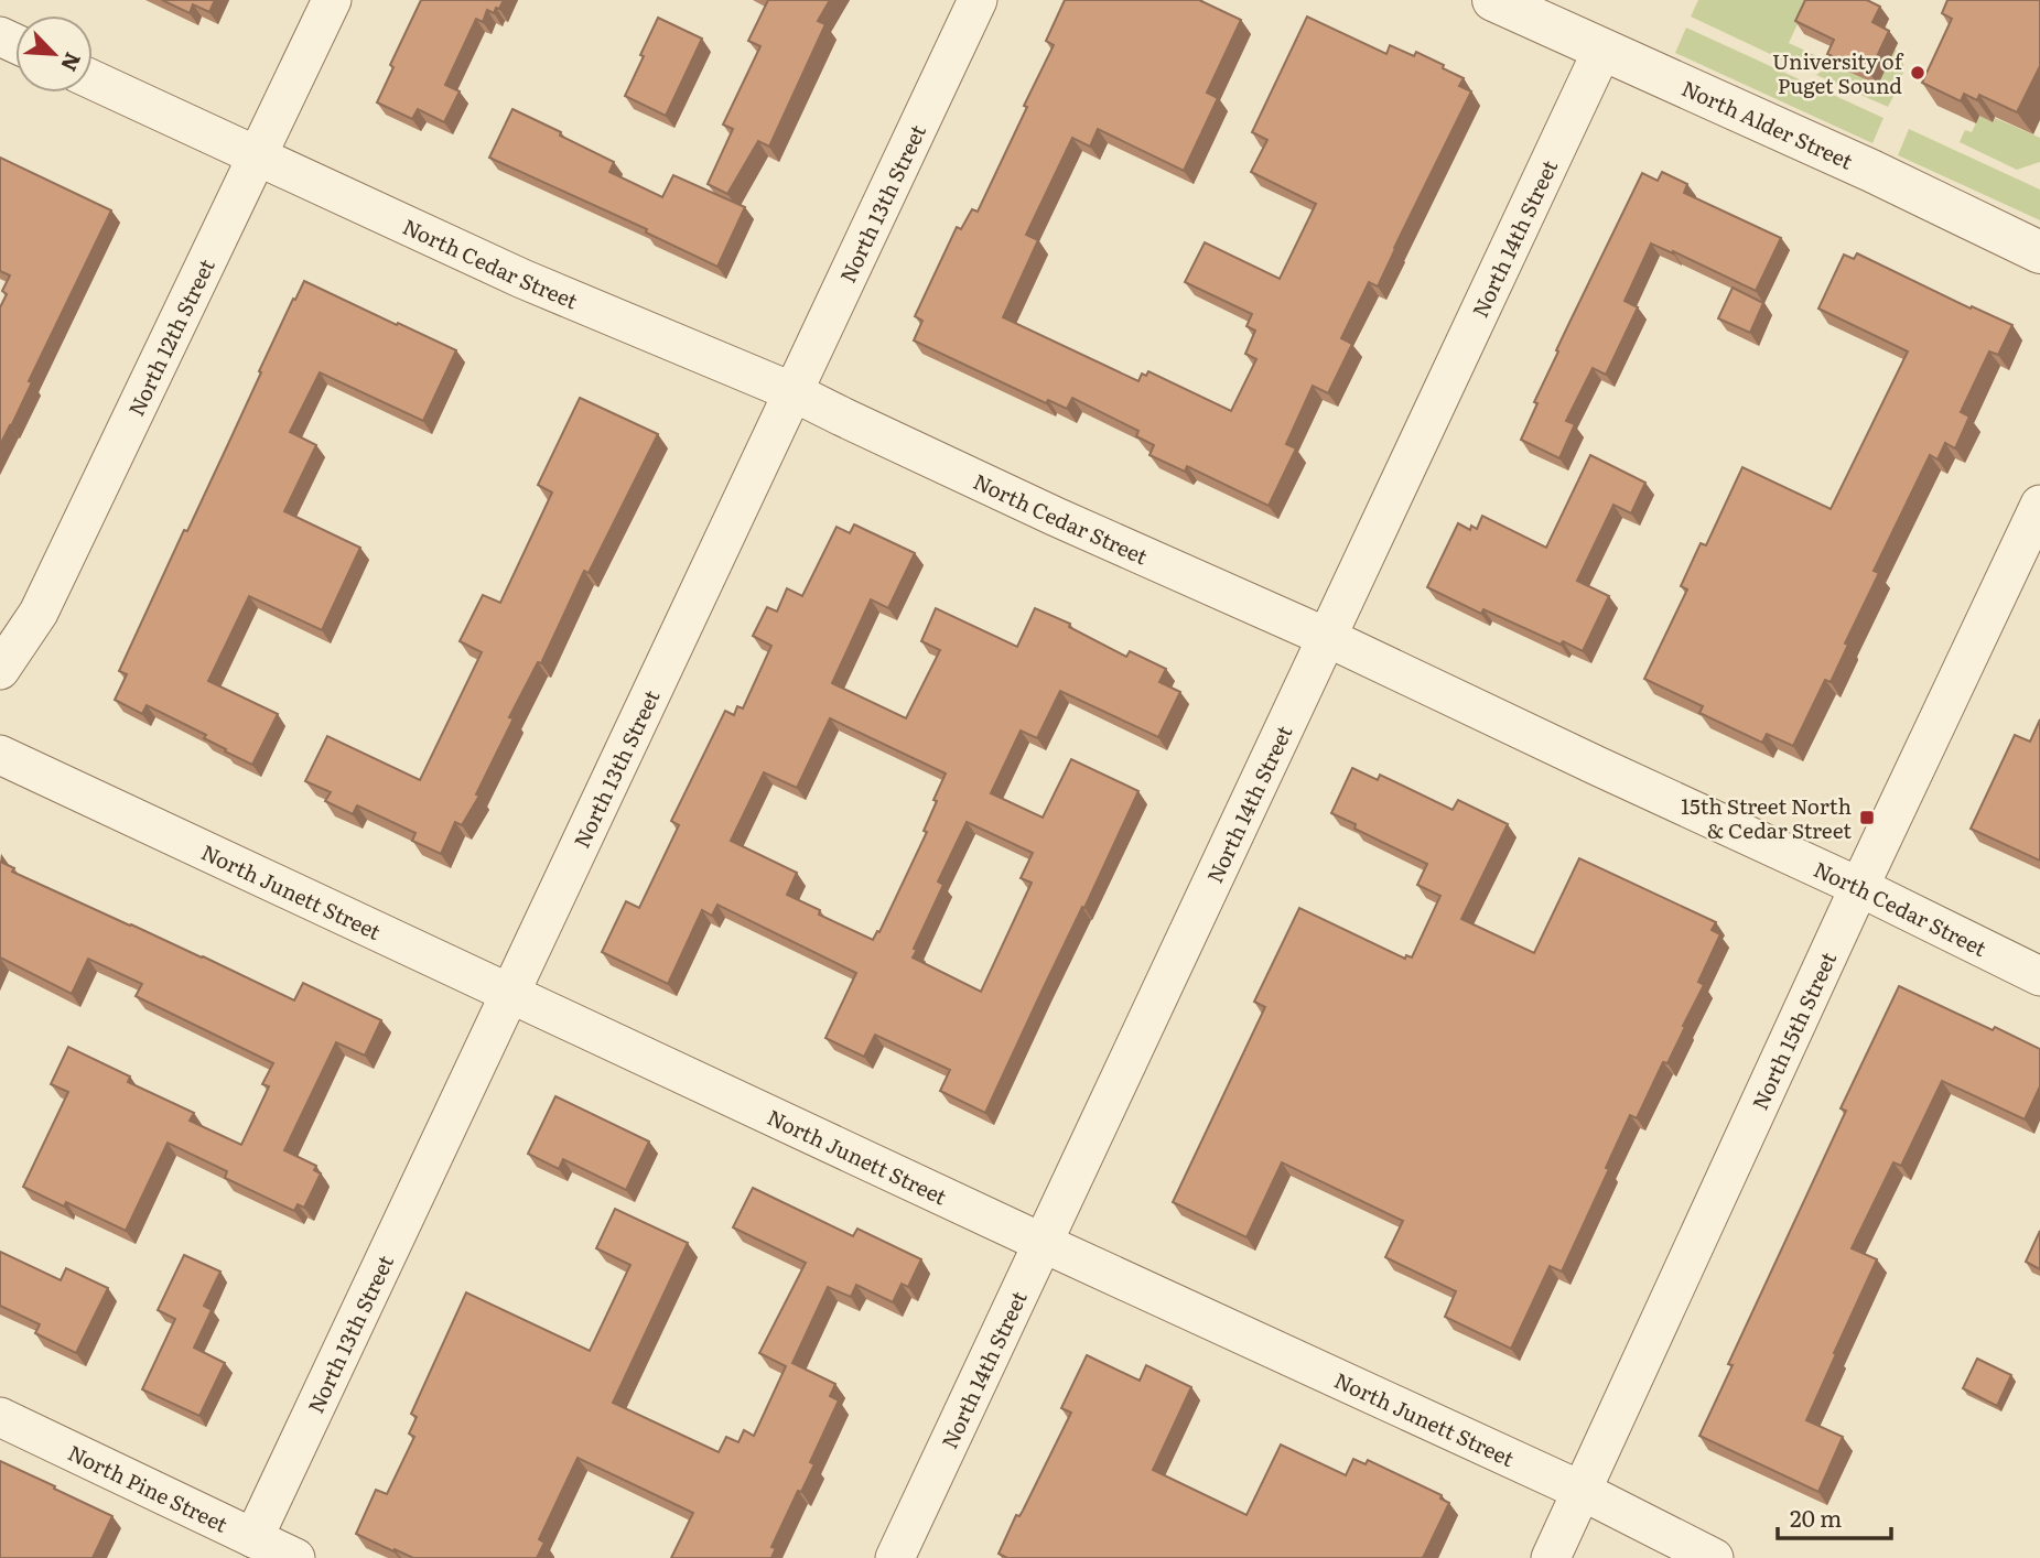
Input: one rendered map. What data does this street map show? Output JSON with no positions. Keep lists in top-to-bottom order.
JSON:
{
  "streets": {
    "street": [
      "North Alder Street",
      "North 13th Street",
      "North 14th Street",
      "North Cedar Street",
      "North 12th Street",
      "North Junett Street",
      "North 15th Street",
      "North Pine Street"
    ]
  },
  "crossings": [
    ["North Alder Street", "North 14th Street"],
    ["North 13th Street", "North Cedar Street"],
    ["North 13th Street", "North Junett Street"],
    ["North 13th Street", "North Pine Street"],
    ["North 14th Street", "North Cedar Street"],
    ["North 14th Street", "North Junett Street"],
    ["North Cedar Street", "North 12th Street"],
    ["North Cedar Street", "North 15th Street"],
    ["North Junett Street", "North 15th Street"]
  ],
  "places": {
    "other": ["University of Puget Sound"],
    "transit": ["15th Street North & Cedar Street"]
  },
  "scale_bar": "20 m",
  "north": "bottom right"
}
